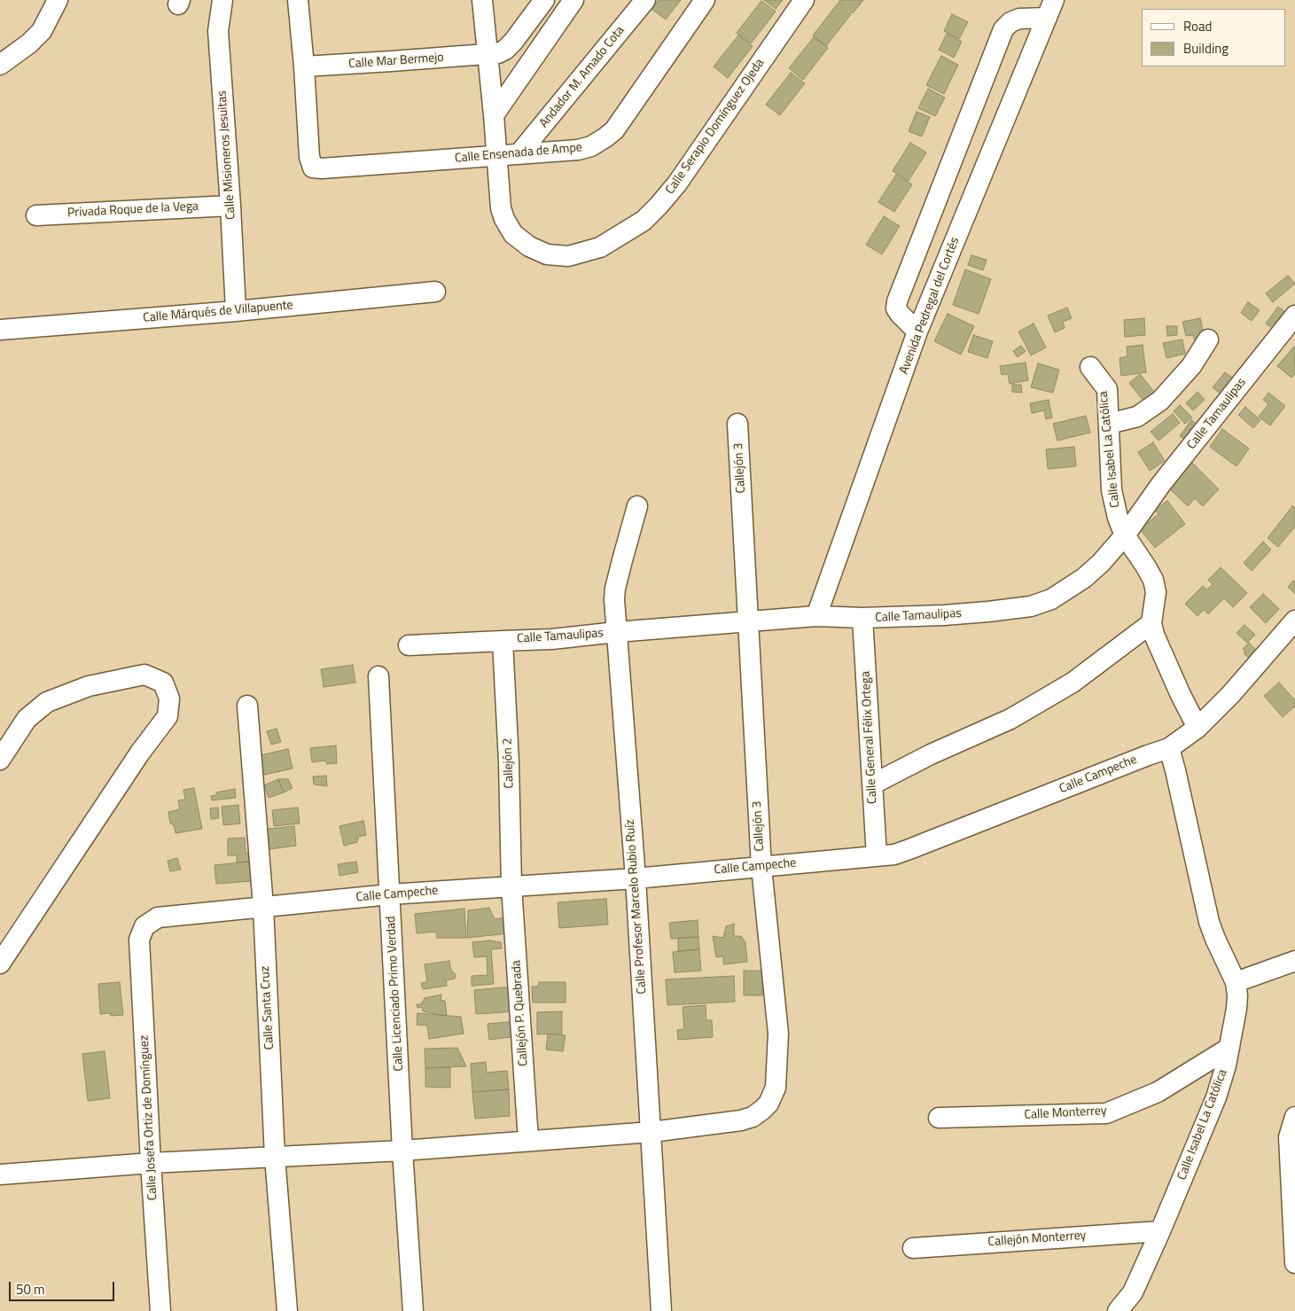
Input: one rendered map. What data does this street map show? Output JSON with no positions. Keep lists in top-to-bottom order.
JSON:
{
  "streets": {
    "street": [
      "Calle Mar Bermejo",
      "Andador M. Amado Cota",
      "Calle Serapio Domínguez Ojeda",
      "Calle Ensenada de Ampe",
      "Calle Misioneros Jesuitas",
      "Privada Roque de la Vega",
      "Avenida Pedregal del Cortés",
      "Calle Márqués de Villapuente",
      "Calle Tamaulipas",
      "Calle Isabel La Católica",
      "Callejón 3",
      "Calle General Félix Ortega",
      "Callejón 2",
      "Calle Campeche",
      "Calle Profesor Marcelo Rubio Ruíz",
      "Calle Licenciado Primo Verdad",
      "Calle Santa Cruz",
      "Callejón P. Quebrada",
      "Calle Monterrey",
      "Calle Josefa Ortiz de Domínguez",
      "Callejón Monterrey"
    ]
  },
  "crossings": [
    ["Calle Mar Bermejo", "Calle Ensenada de Ampe"],
    ["Andador M. Amado Cota", "Calle Ensenada de Ampe"],
    ["Calle Serapio Domínguez Ojeda", "Calle Ensenada de Ampe"],
    ["Calle Misioneros Jesuitas", "Privada Roque de la Vega"],
    ["Calle Misioneros Jesuitas", "Calle Márqués de Villapuente"],
    ["Avenida Pedregal del Cortés", "Calle Tamaulipas"],
    ["Calle Tamaulipas", "Calle Isabel La Católica"],
    ["Calle Tamaulipas", "Callejón 3"],
    ["Calle Tamaulipas", "Calle General Félix Ortega"],
    ["Calle Tamaulipas", "Callejón 2"],
    ["Calle Tamaulipas", "Calle Profesor Marcelo Rubio Ruíz"],
    ["Calle Isabel La Católica", "Calle Campeche"],
    ["Calle Isabel La Católica", "Calle Monterrey"],
    ["Calle Isabel La Católica", "Callejón Monterrey"],
    ["Callejón 3", "Calle Campeche"],
    ["Callejón 3", "Calle Profesor Marcelo Rubio Ruíz"],
    ["Callejón 3", "Calle Licenciado Primo Verdad"],
    ["Callejón 3", "Calle Santa Cruz"],
    ["Callejón 3", "Callejón P. Quebrada"],
    ["Callejón 3", "Calle Josefa Ortiz de Domínguez"],
    ["Calle General Félix Ortega", "Calle Campeche"],
    ["Callejón 2", "Calle Campeche"],
    ["Callejón 2", "Callejón P. Quebrada"],
    ["Calle Campeche", "Calle Profesor Marcelo Rubio Ruíz"],
    ["Calle Campeche", "Calle Licenciado Primo Verdad"],
    ["Calle Campeche", "Calle Santa Cruz"],
    ["Calle Campeche", "Callejón P. Quebrada"],
    ["Calle Campeche", "Calle Josefa Ortiz de Domínguez"]
  ],
  "legend": ["Road", "Building"],
  "scale_bar": "50 m"
}
